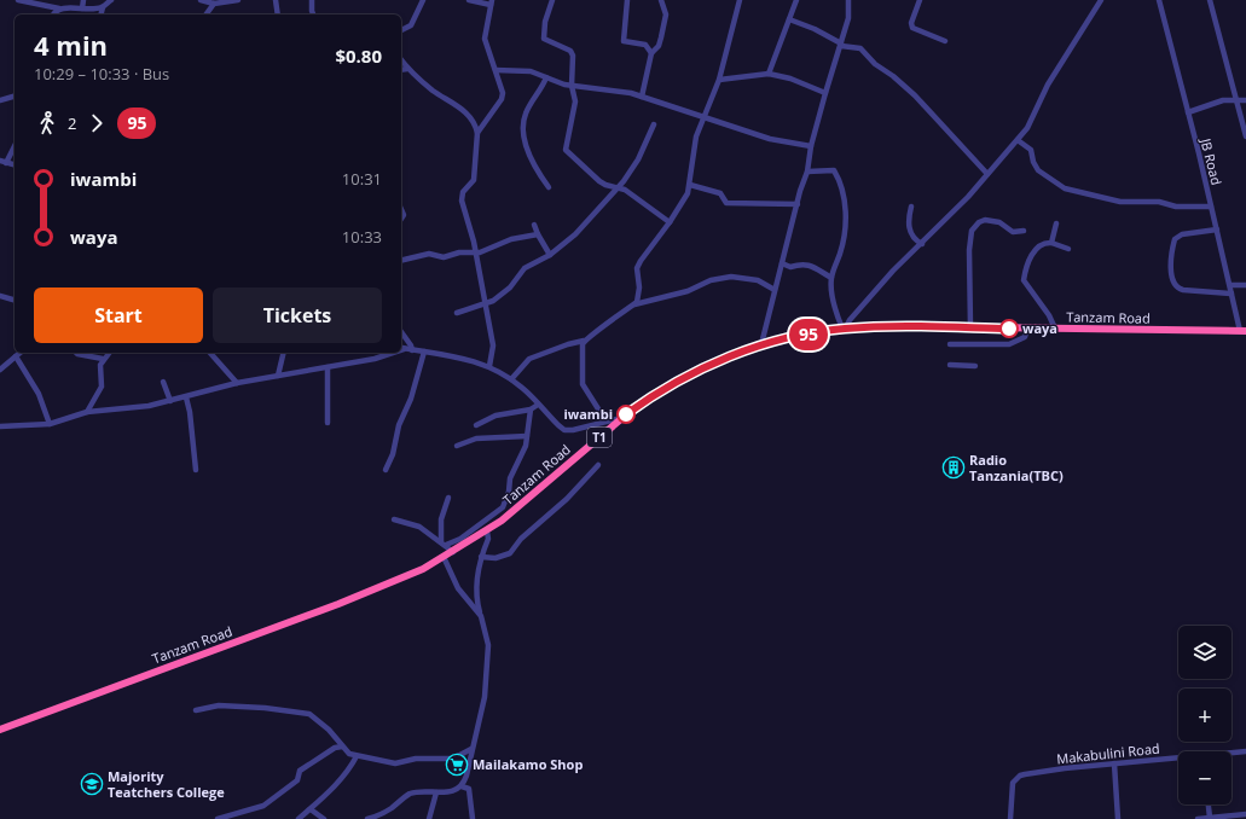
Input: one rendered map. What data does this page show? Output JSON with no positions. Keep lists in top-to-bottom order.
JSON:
{
  "streets": {
    "highway": ["Tanzam Road", "T1"],
    "street": ["JB Road", "Makabulini Road"]
  },
  "crossings": [
    ["JB Road", "Tanzam Road"]
  ],
  "places": {
    "other": ["waya", "iwambi"],
    "building": ["Radio Tanzania(TBC)"],
    "supermarket": ["Mailakamo Shop"],
    "school or university": ["Majority Teatchers College"]
  },
  "lines": ["bus line 95"],
  "page": {
    "on_map": "95",
    "heading": ["4 min", "10:29 – 10:33 · Bus", "$0.80"],
    "legs": ["2", "95"],
    "list": [
      {
        "name": "iwambi",
        "value": "10:31"
      },
      {
        "name": "waya",
        "value": "10:33"
      }
    ],
    "buttons": ["Start", "Tickets"],
    "map_buttons": ["+", "−"]
  }
}
